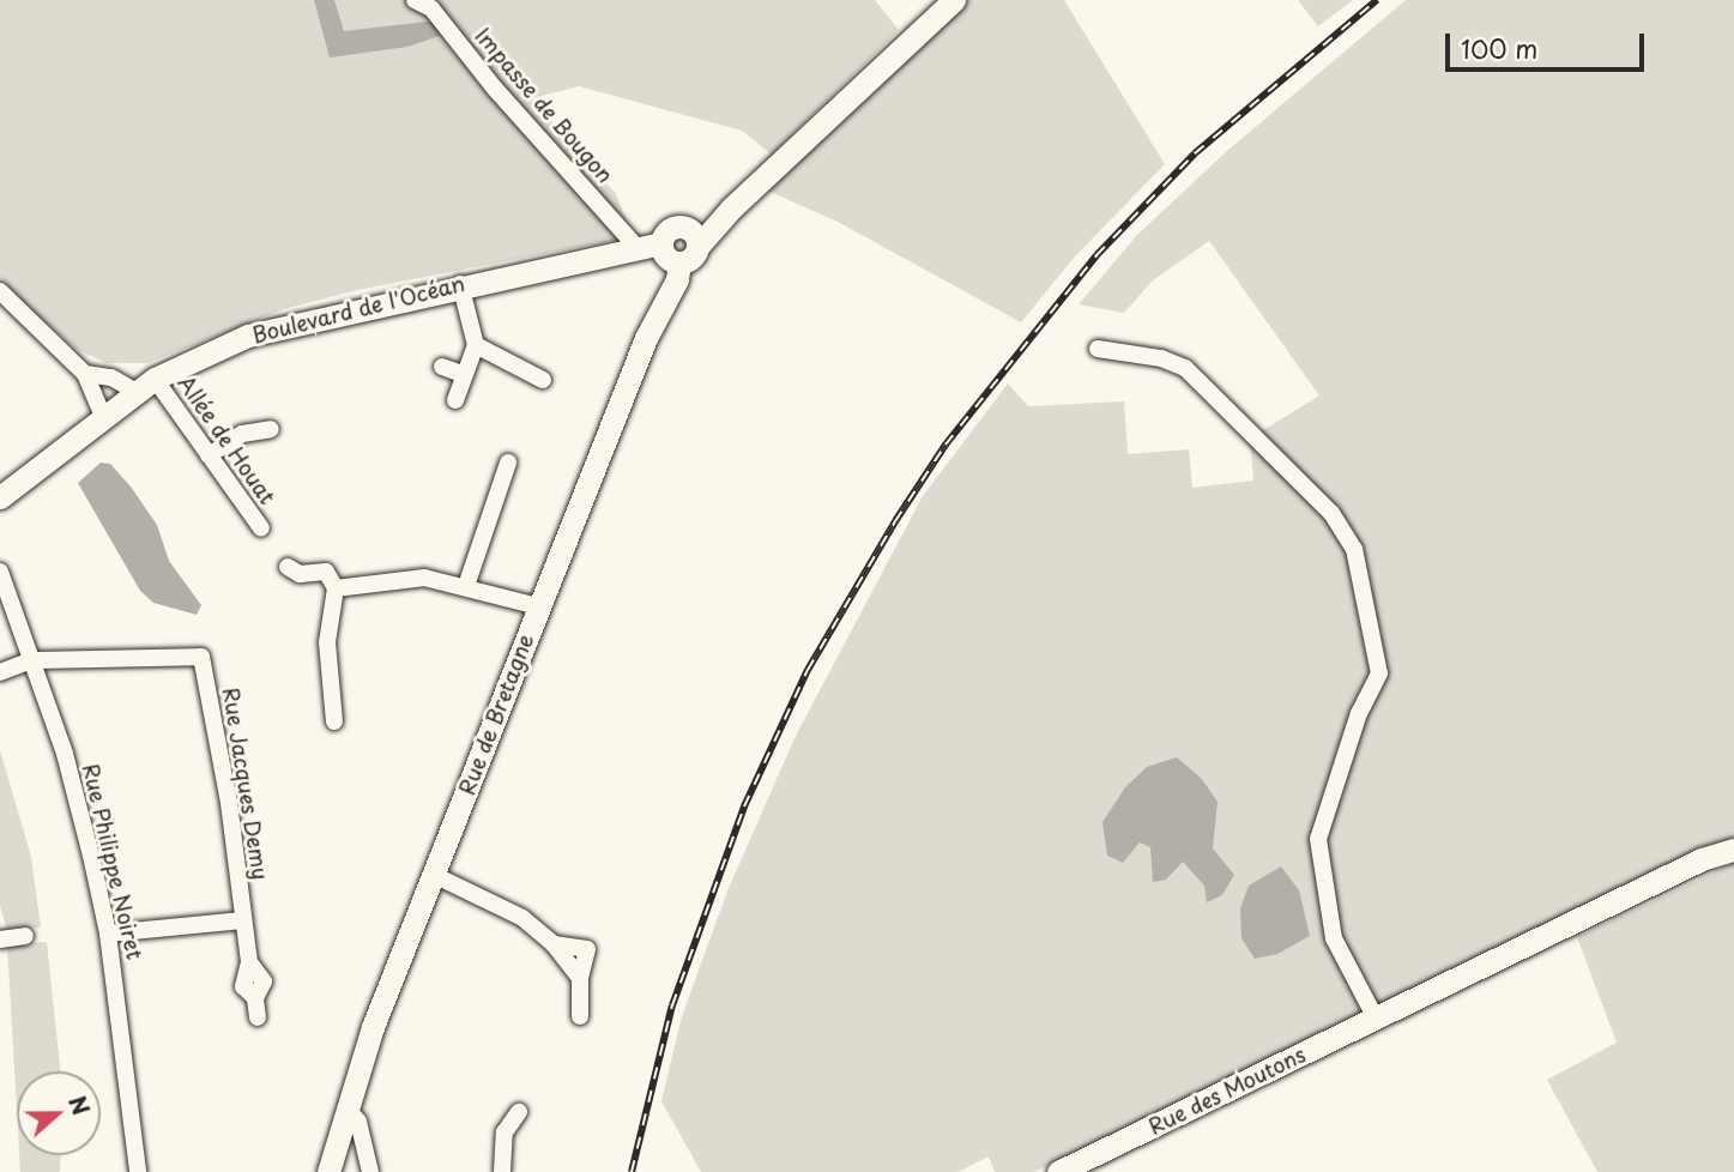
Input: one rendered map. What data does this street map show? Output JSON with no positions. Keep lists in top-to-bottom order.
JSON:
{
  "streets": {
    "main road": ["Boulevard de l'Océan", "Rue de Bretagne", "Rue des Moutons"],
    "street": [
      "Impasse de Bougon",
      "Allée de Houat",
      "Rue Jacques Demy",
      "Rue Philippe Noiret"
    ]
  },
  "crossings": [
    ["Impasse de Bougon", "Boulevard de l'Océan"],
    ["Boulevard de l'Océan", "Allée de Houat"],
    ["Boulevard de l'Océan", "Rue de Bretagne"],
    ["Rue Jacques Demy", "Rue Philippe Noiret"]
  ],
  "scale_bar": "100 m",
  "north": "right"
}
